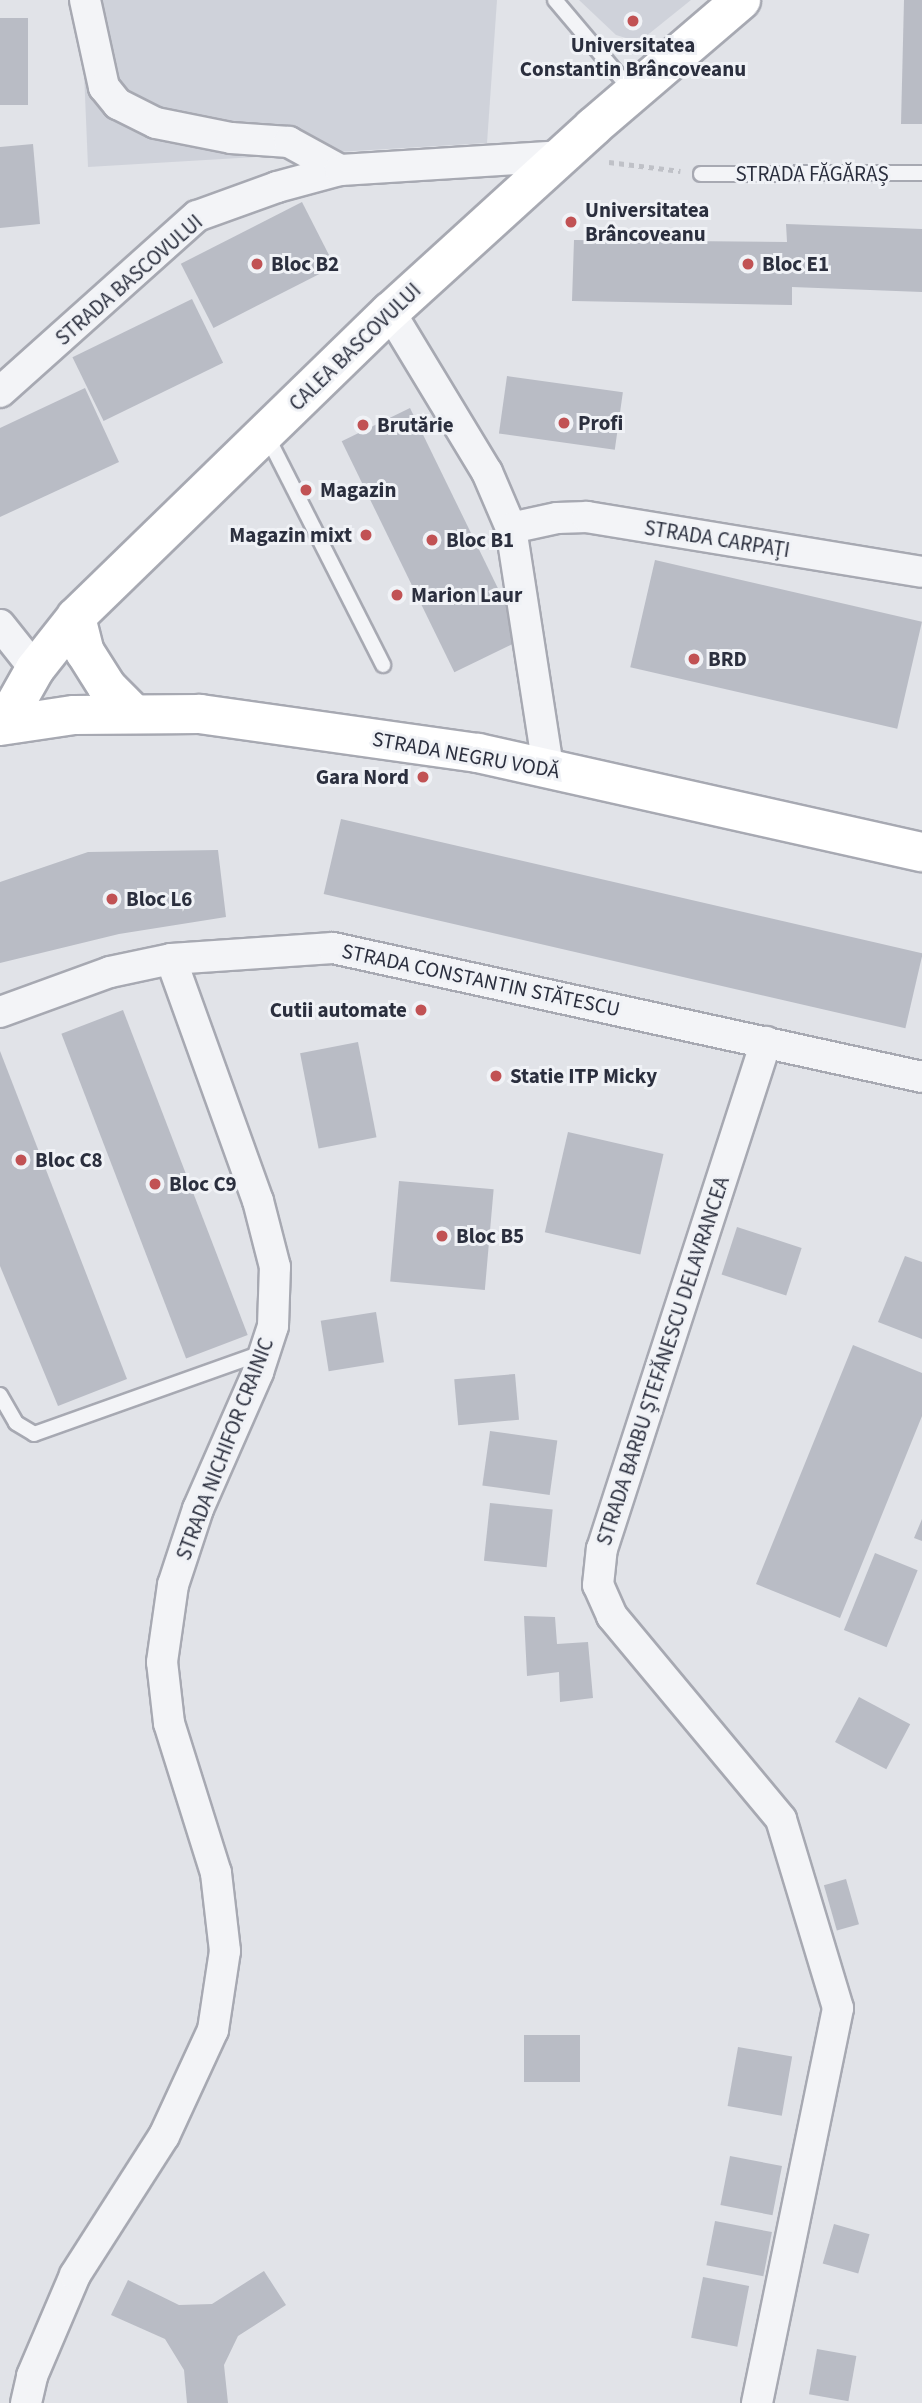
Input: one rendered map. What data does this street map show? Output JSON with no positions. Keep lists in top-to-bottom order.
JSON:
{
  "streets": {
    "street": [
      "STRADA BASCOVULUI",
      "CALEA BASCOVULUI",
      "STRADA CARPAȚI",
      "STRADA NEGRU VODĂ",
      "STRADA CONSTANTIN STĂTESCU",
      "STRADA BARBU ȘTEFĂNESCU DELAVRANCEA",
      "STRADA NICHIFOR CRAINIC"
    ],
    "lane": ["STRADA FĂGĂRAȘ"]
  },
  "crossings": [
    ["STRADA BASCOVULUI", "CALEA BASCOVULUI"],
    ["CALEA BASCOVULUI", "STRADA NEGRU VODĂ"],
    ["STRADA CONSTANTIN STĂTESCU", "STRADA BARBU ȘTEFĂNESCU DELAVRANCEA"],
    ["STRADA CONSTANTIN STĂTESCU", "STRADA NICHIFOR CRAINIC"]
  ],
  "places": [
    "Universitatea Constantin Brâncoveanu",
    "Universitatea Brâncoveanu",
    "Bloc B2",
    "Bloc E1",
    "Profi",
    "Brutărie",
    "Magazin",
    "Magazin mixt",
    "Bloc B1",
    "Marion Laur",
    "BRD",
    "Gara Nord",
    "Bloc L6",
    "Cutii automate",
    "Statie ITP Micky",
    "Bloc C8",
    "Bloc C9",
    "Bloc B5"
  ]
}
